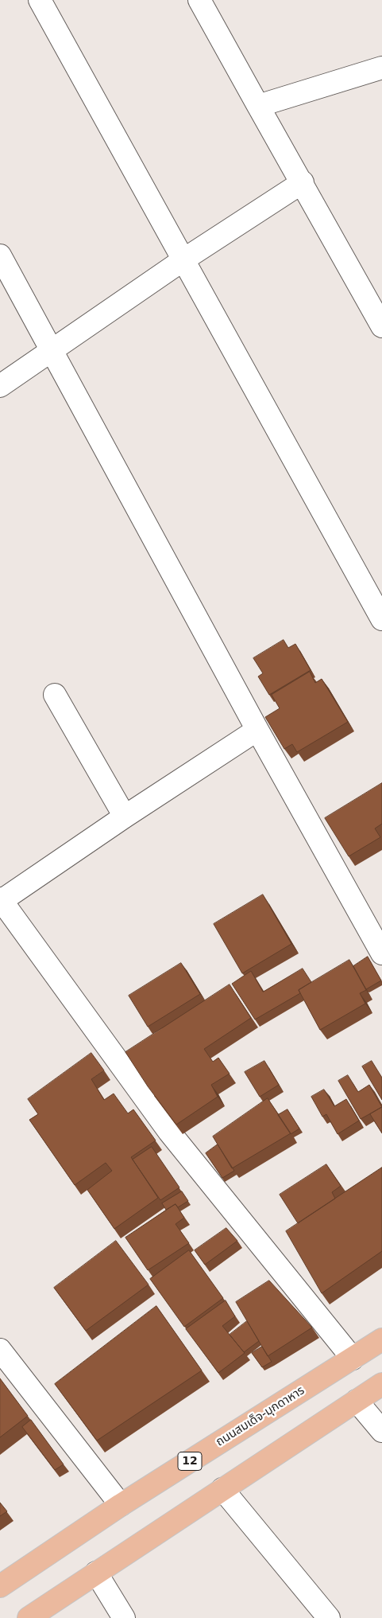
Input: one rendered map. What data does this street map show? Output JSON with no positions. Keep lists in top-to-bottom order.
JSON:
{
  "streets": {
    "main road": ["ถนนสมเด็จ-มุกดาหาร", "12"]
  }
}
